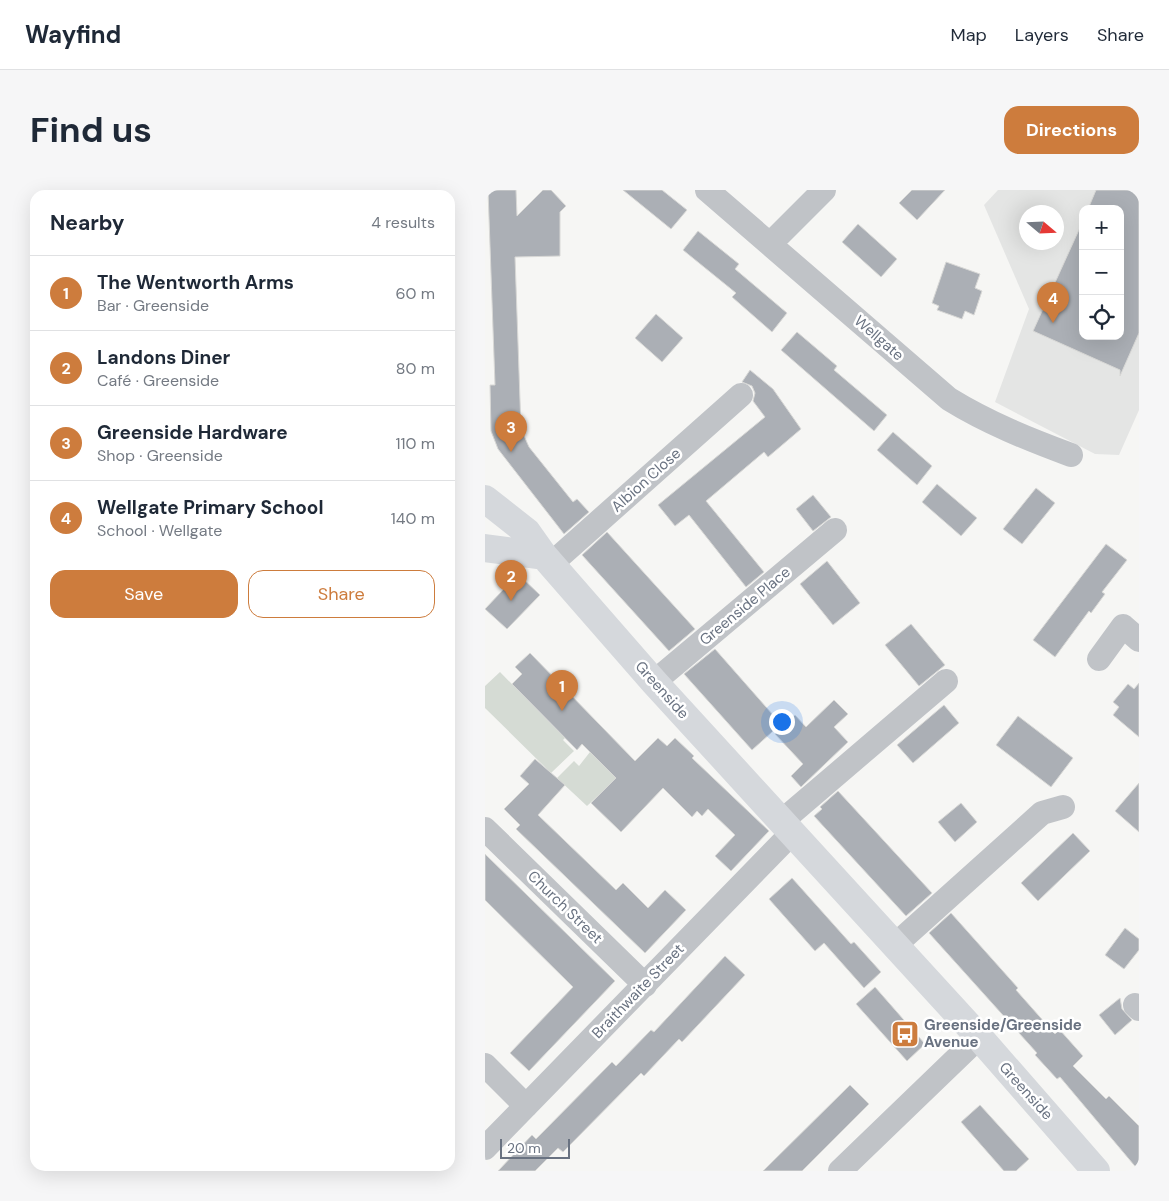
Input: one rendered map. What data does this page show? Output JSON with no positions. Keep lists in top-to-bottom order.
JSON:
{
  "streets": {
    "main road": ["Greenside"],
    "street": [
      "Wellgate",
      "Albion Close",
      "Greenside Place",
      "Church Street",
      "Braithwaite Street"
    ]
  },
  "crossings": [
    ["Albion Close", "Greenside"],
    ["Greenside Place", "Greenside"],
    ["Greenside", "Braithwaite Street"],
    ["Church Street", "Braithwaite Street"]
  ],
  "places": {
    "bus stop": ["Greenside/Greenside Avenue"]
  },
  "scale_bar": "20 m",
  "north": "right",
  "page": {
    "header": "Wayfind",
    "nav": ["Map", "Layers", "Share"],
    "buttons": [
      "Directions",
      ["Save", "Share"]
    ],
    "title": "Find us",
    "heading": ["Nearby", "4 results"],
    "map_buttons": ["+", "−"],
    "list": [
      {
        "mark": "1",
        "name": "The Wentworth Arms",
        "note": "Bar · Greenside",
        "value": "60 m"
      },
      {
        "mark": "2",
        "name": "Landons Diner",
        "note": "Café · Greenside",
        "value": "80 m"
      },
      {
        "mark": "3",
        "name": "Greenside Hardware",
        "note": "Shop · Greenside",
        "value": "110 m"
      },
      {
        "mark": "4",
        "name": "Wellgate Primary School",
        "note": "School · Wellgate",
        "value": "140 m"
      }
    ],
    "pins": [
      "4",
      "3",
      "2",
      "1"
    ],
    "scale": "20 m"
  }
}
